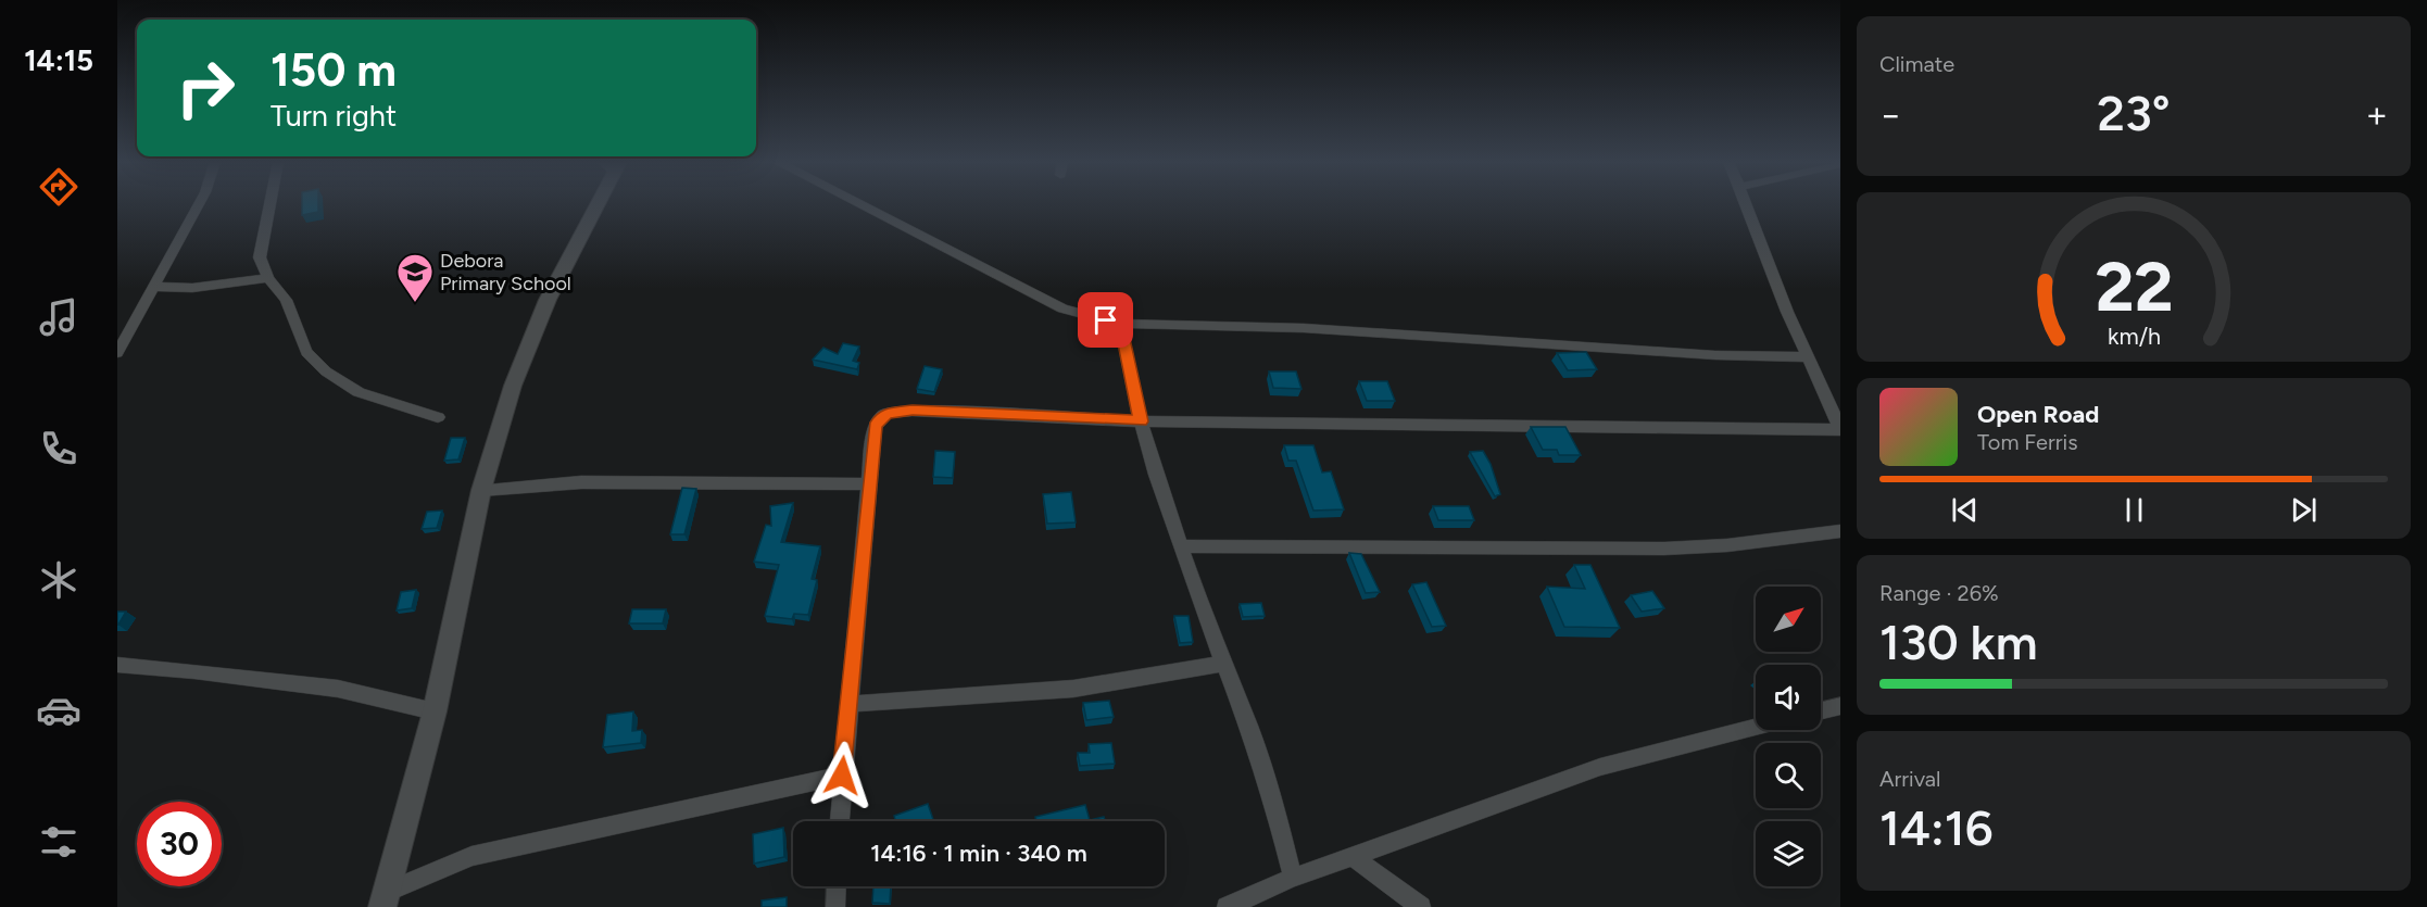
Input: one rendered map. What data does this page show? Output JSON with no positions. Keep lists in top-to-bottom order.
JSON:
{
  "places": {
    "school or university": ["Debora Primary School"]
  },
  "north": "top right",
  "page": {
    "tabs": "14:15",
    "tile": [
      "Climate",
      ["Range · 26%", "130 km"],
      ["Arrival", "14:16"]
    ],
    "turn": ["150 m", "Turn right"],
    "heat": ["−", "23°", "+"],
    "song": ["Open Road", "Tom Ferris"],
    "limit": "30",
    "trip": "14:16 · 1 min · 340 m",
    "gauge": ["22", "km/h"]
  }
}
